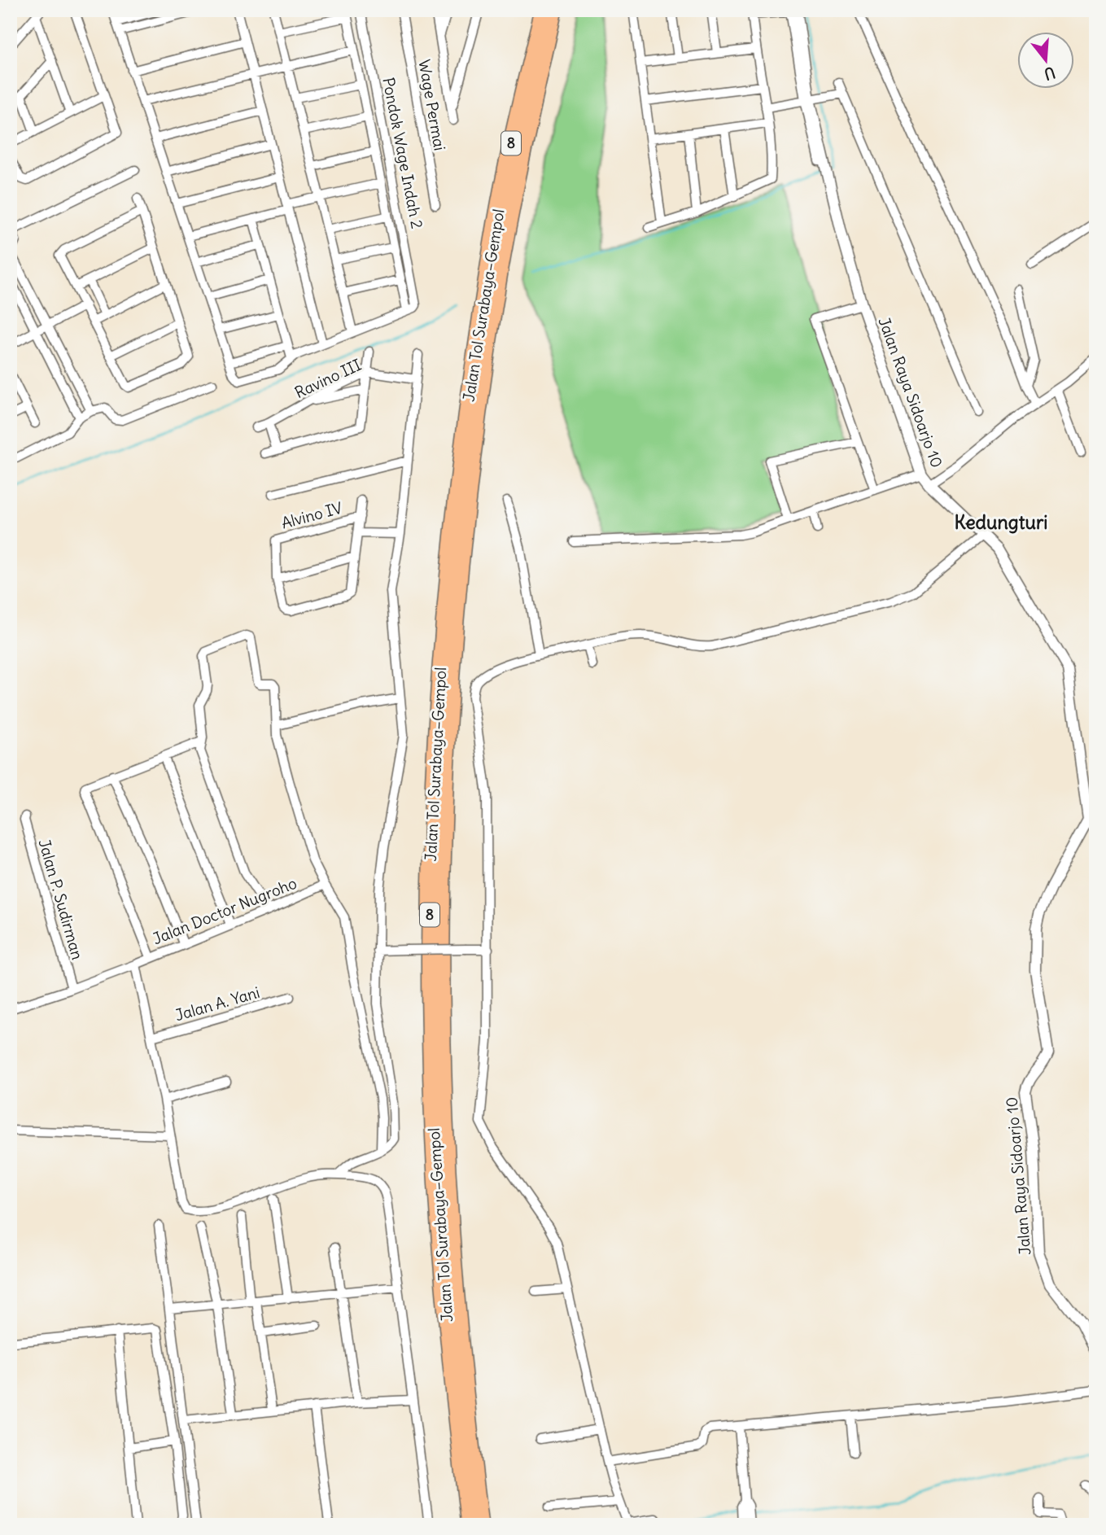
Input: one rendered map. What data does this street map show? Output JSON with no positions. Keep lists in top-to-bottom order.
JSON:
{
  "streets": {
    "highway": ["8", "Jalan Tol Surabaya–Gempol"],
    "street": [
      "Wage Permai",
      "Pondok Wage Indah 2",
      "Ravino III",
      "Jalan Raya Sidoarjo 10",
      "Alvino IV",
      "Jalan P. Sudirman",
      "Jalan Doctor Nugroho",
      "Jalan A. Yani"
    ]
  },
  "crossings": [
    ["Jalan P. Sudirman", "Jalan Doctor Nugroho"]
  ],
  "districts": ["Kedungturi"],
  "north": "bottom"
}
